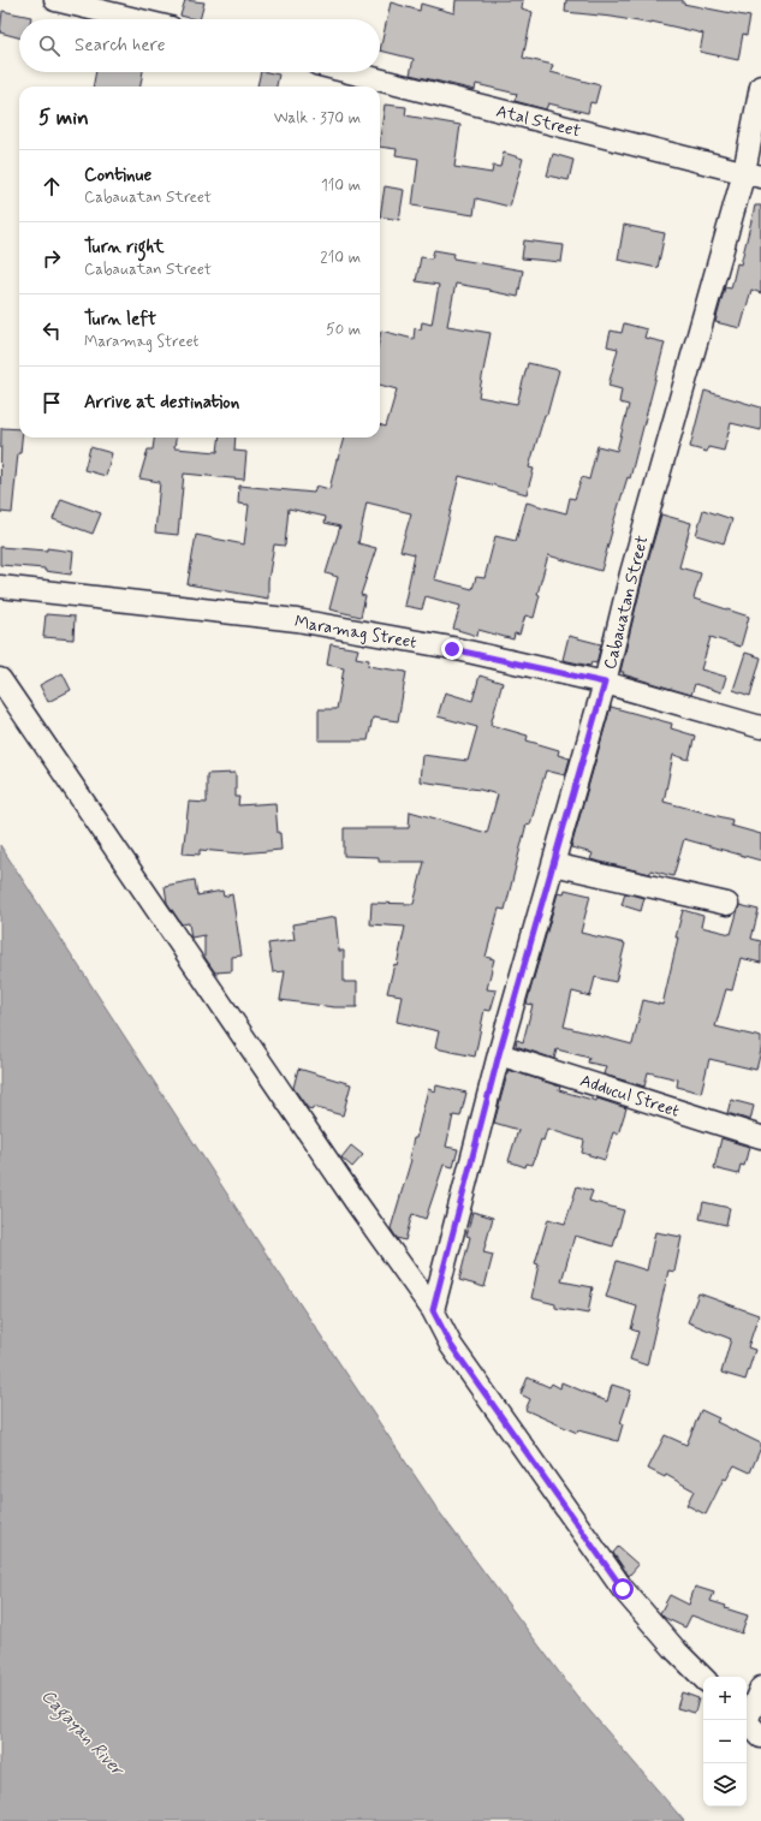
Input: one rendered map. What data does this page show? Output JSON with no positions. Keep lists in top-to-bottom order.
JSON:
{
  "streets": {
    "street": [
      "Atal Street",
      "Cabauatan Street",
      "Maramag Street",
      "Adducul Street"
    ]
  },
  "crossings": [
    ["Atal Street", "Cabauatan Street"],
    ["Cabauatan Street", "Maramag Street"],
    ["Cabauatan Street", "Adducul Street"]
  ],
  "water": ["Cagayan River"],
  "page": {
    "search": "Search here",
    "heading": ["5 min", "Walk · 370 m"],
    "list": [
      ["Continue", "Cabauatan Street", "110 m"],
      ["Turn right", "Cabauatan Street", "210 m"],
      ["Turn left", "Maramag Street", "50 m"],
      "Arrive at destination"
    ],
    "map_buttons": ["+", "−"]
  }
}
